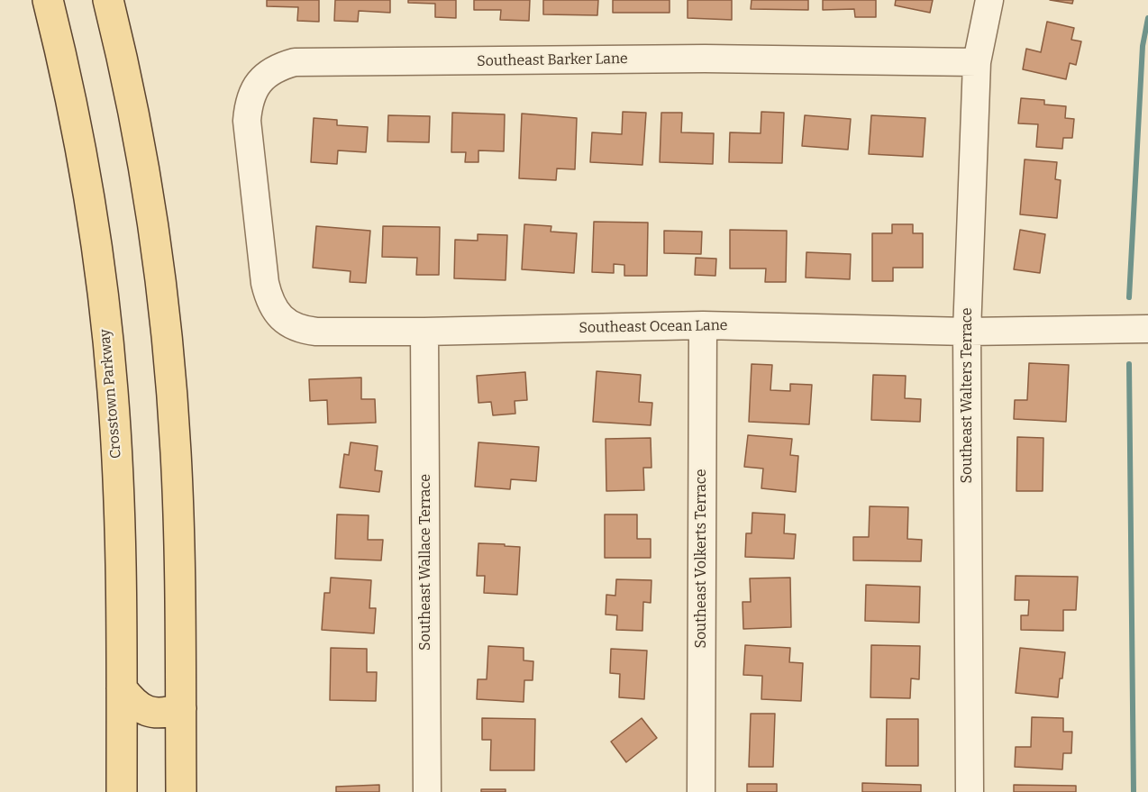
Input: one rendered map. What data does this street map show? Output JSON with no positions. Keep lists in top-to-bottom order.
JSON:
{
  "streets": {
    "main road": ["Crosstown Parkway"],
    "street": [
      "Southeast Barker Lane",
      "Southeast Ocean Lane",
      "Southeast Walters Terrace",
      "Southeast Volkerts Terrace",
      "Southeast Wallace Terrace"
    ]
  },
  "crossings": [
    ["Southeast Barker Lane", "Southeast Ocean Lane"],
    ["Southeast Barker Lane", "Southeast Walters Terrace"],
    ["Southeast Ocean Lane", "Southeast Walters Terrace"],
    ["Southeast Ocean Lane", "Southeast Volkerts Terrace"],
    ["Southeast Ocean Lane", "Southeast Wallace Terrace"]
  ]
}
